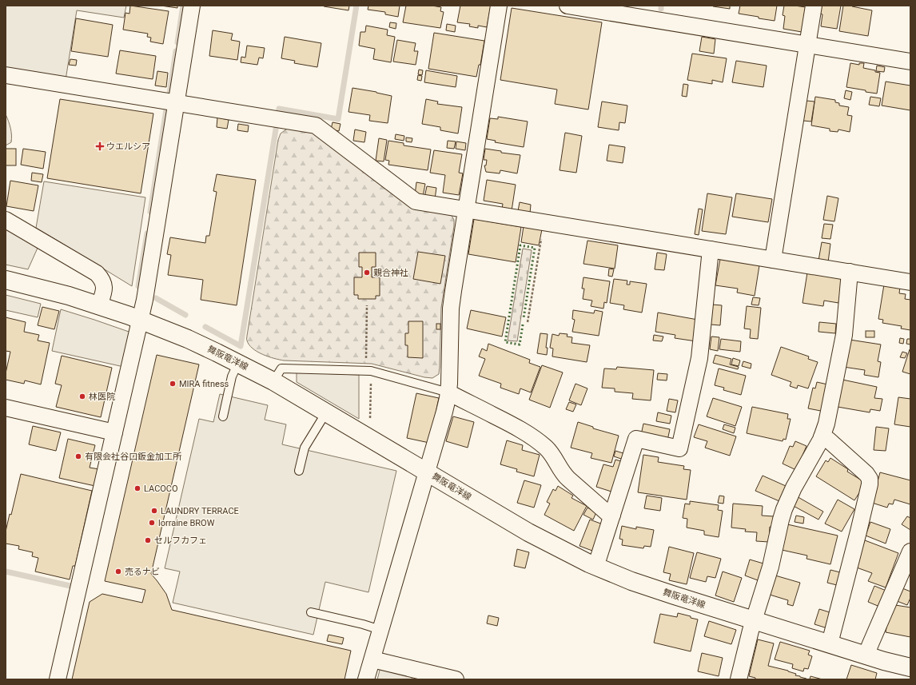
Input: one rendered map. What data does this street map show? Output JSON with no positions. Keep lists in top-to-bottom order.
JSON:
{
  "streets": {
    "main road": ["舞阪竜洋線"]
  },
  "places": {
    "health": ["ウエルシア"],
    "other": [
      "親合神社",
      "MIRA fitness",
      "林医院",
      "有限会社谷口鈑金加工所",
      "LACOCO",
      "LAUNDRY TERRACE",
      "lorraine BROW",
      "セルフカフェ",
      "売るナビ"
    ]
  }
}
